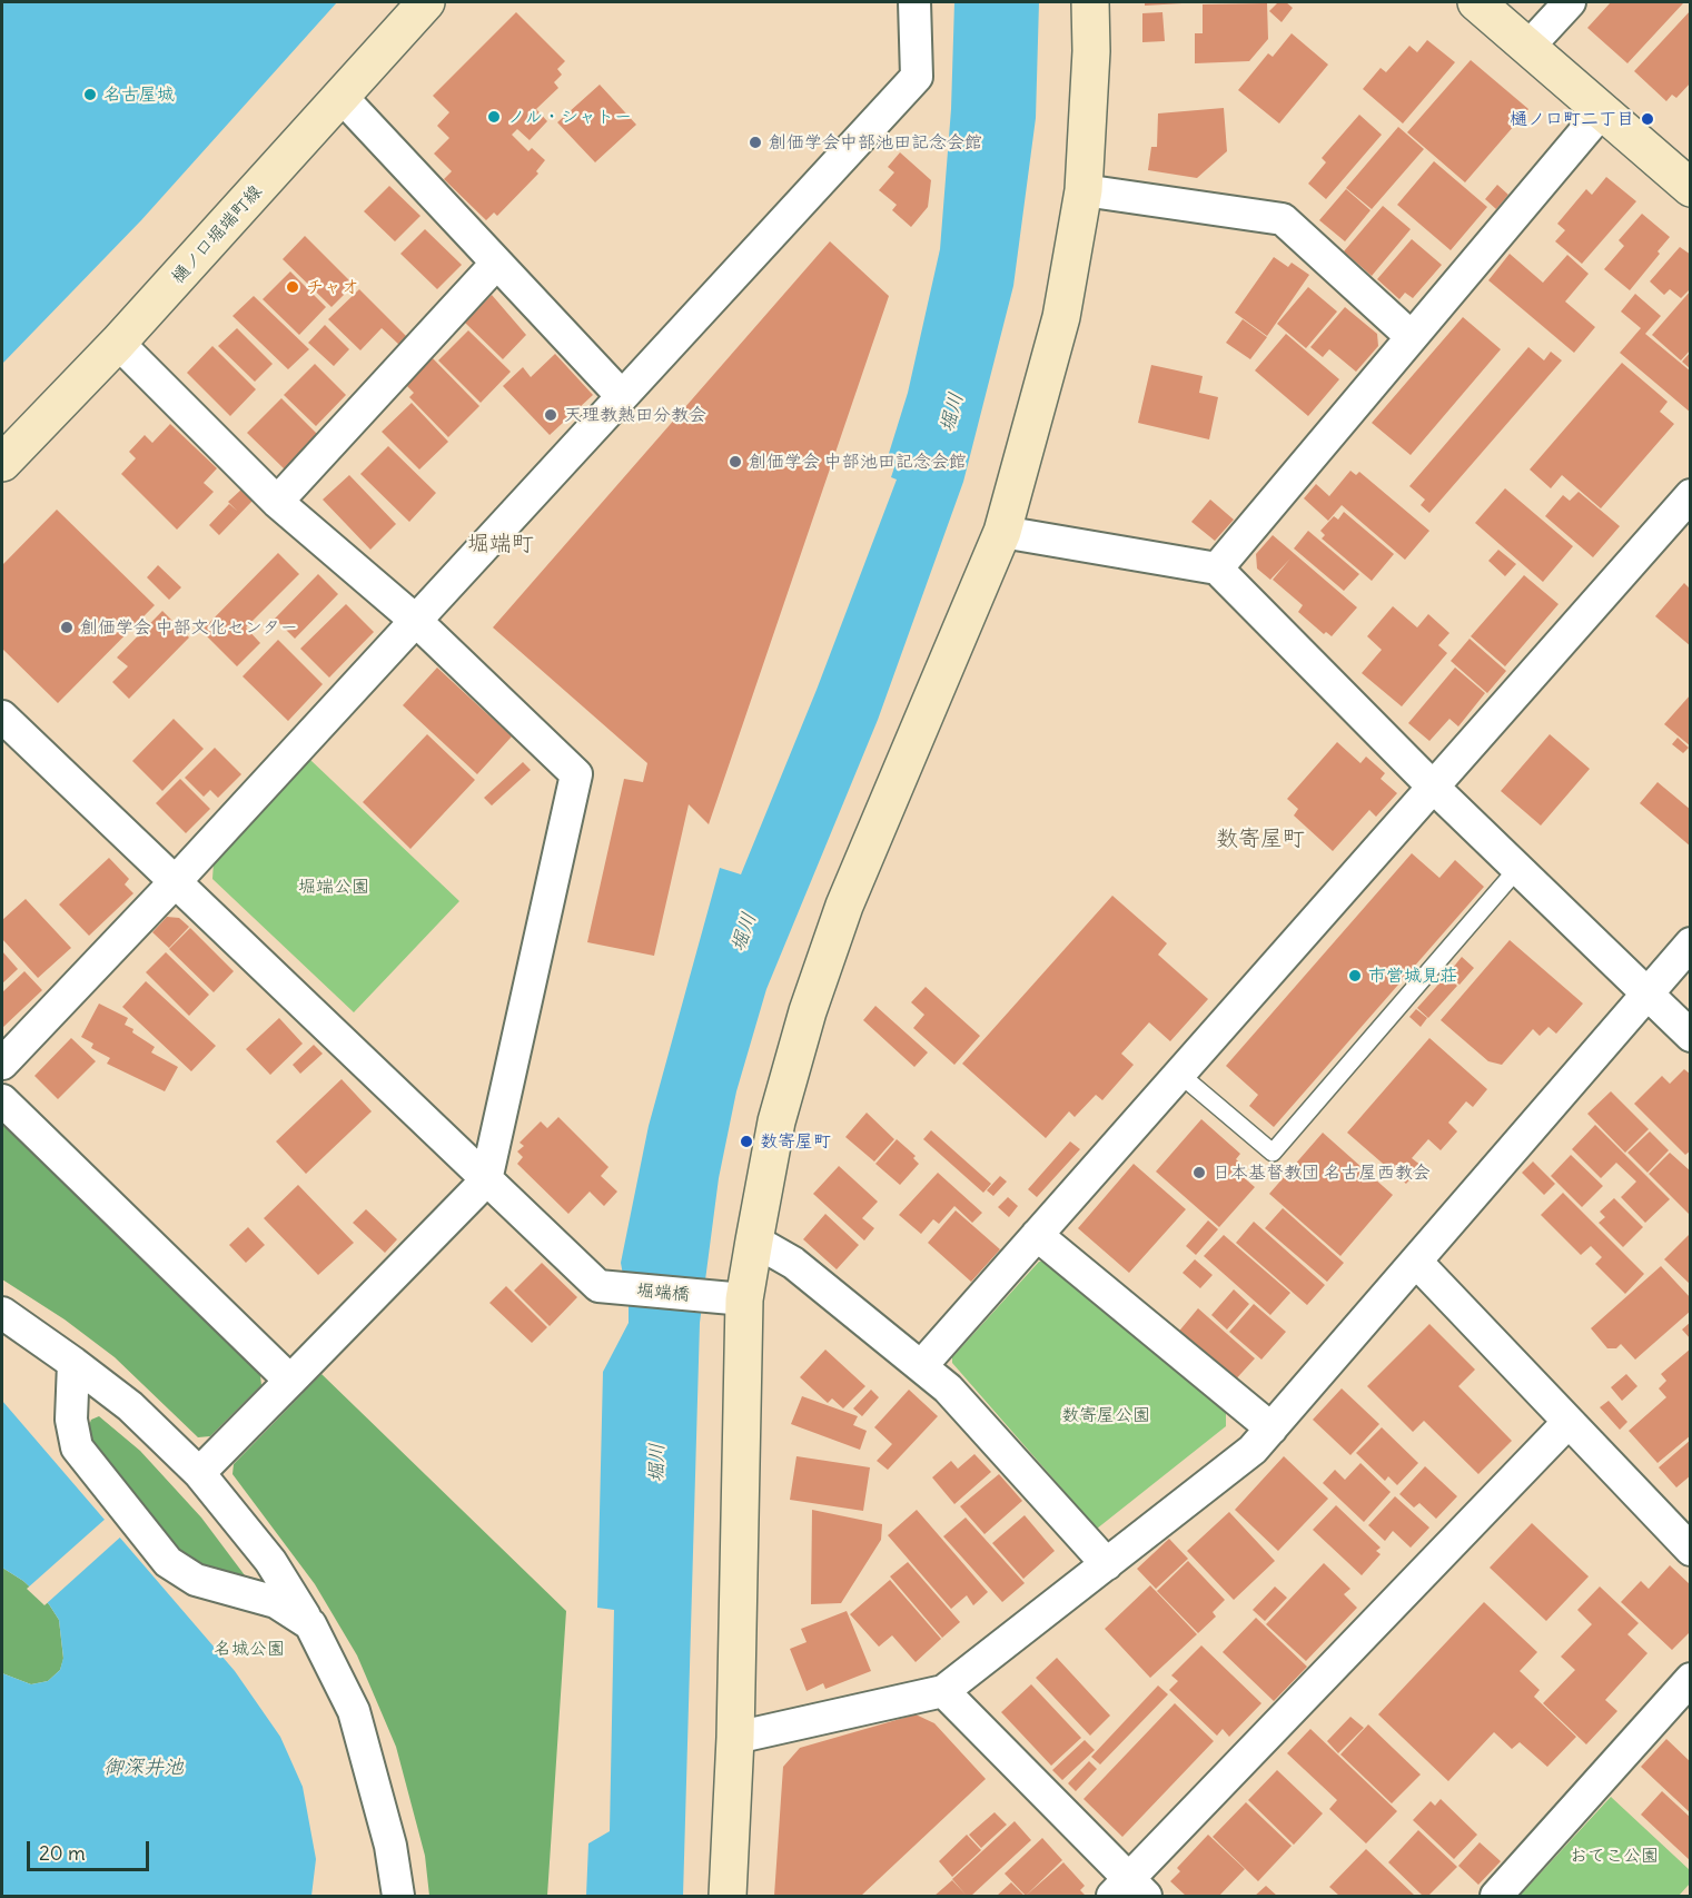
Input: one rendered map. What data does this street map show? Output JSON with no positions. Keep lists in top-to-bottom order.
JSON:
{
  "streets": {
    "street": ["樋ノ口堀端町線", "堀端橋"]
  },
  "districts": ["堀端町", "数寄屋町"],
  "water": ["堀川", "御深井池"],
  "parks": [
    "堀端公園",
    "数寄屋公園",
    "名城公園",
    "おてこ公園"
  ],
  "places": [
    "名古屋城",
    "ノル・シャトー",
    "樋ノ口町二丁目",
    "創価学会中部池田記念会館",
    "チャオ",
    "天理教熱田分教会",
    "創価学会 中部池田記念会館",
    "創価学会 中部文化センター",
    "市営城見荘",
    "数寄屋町",
    "日本基督教団 名古屋西教会"
  ],
  "scale_bar": "20 m"
}
